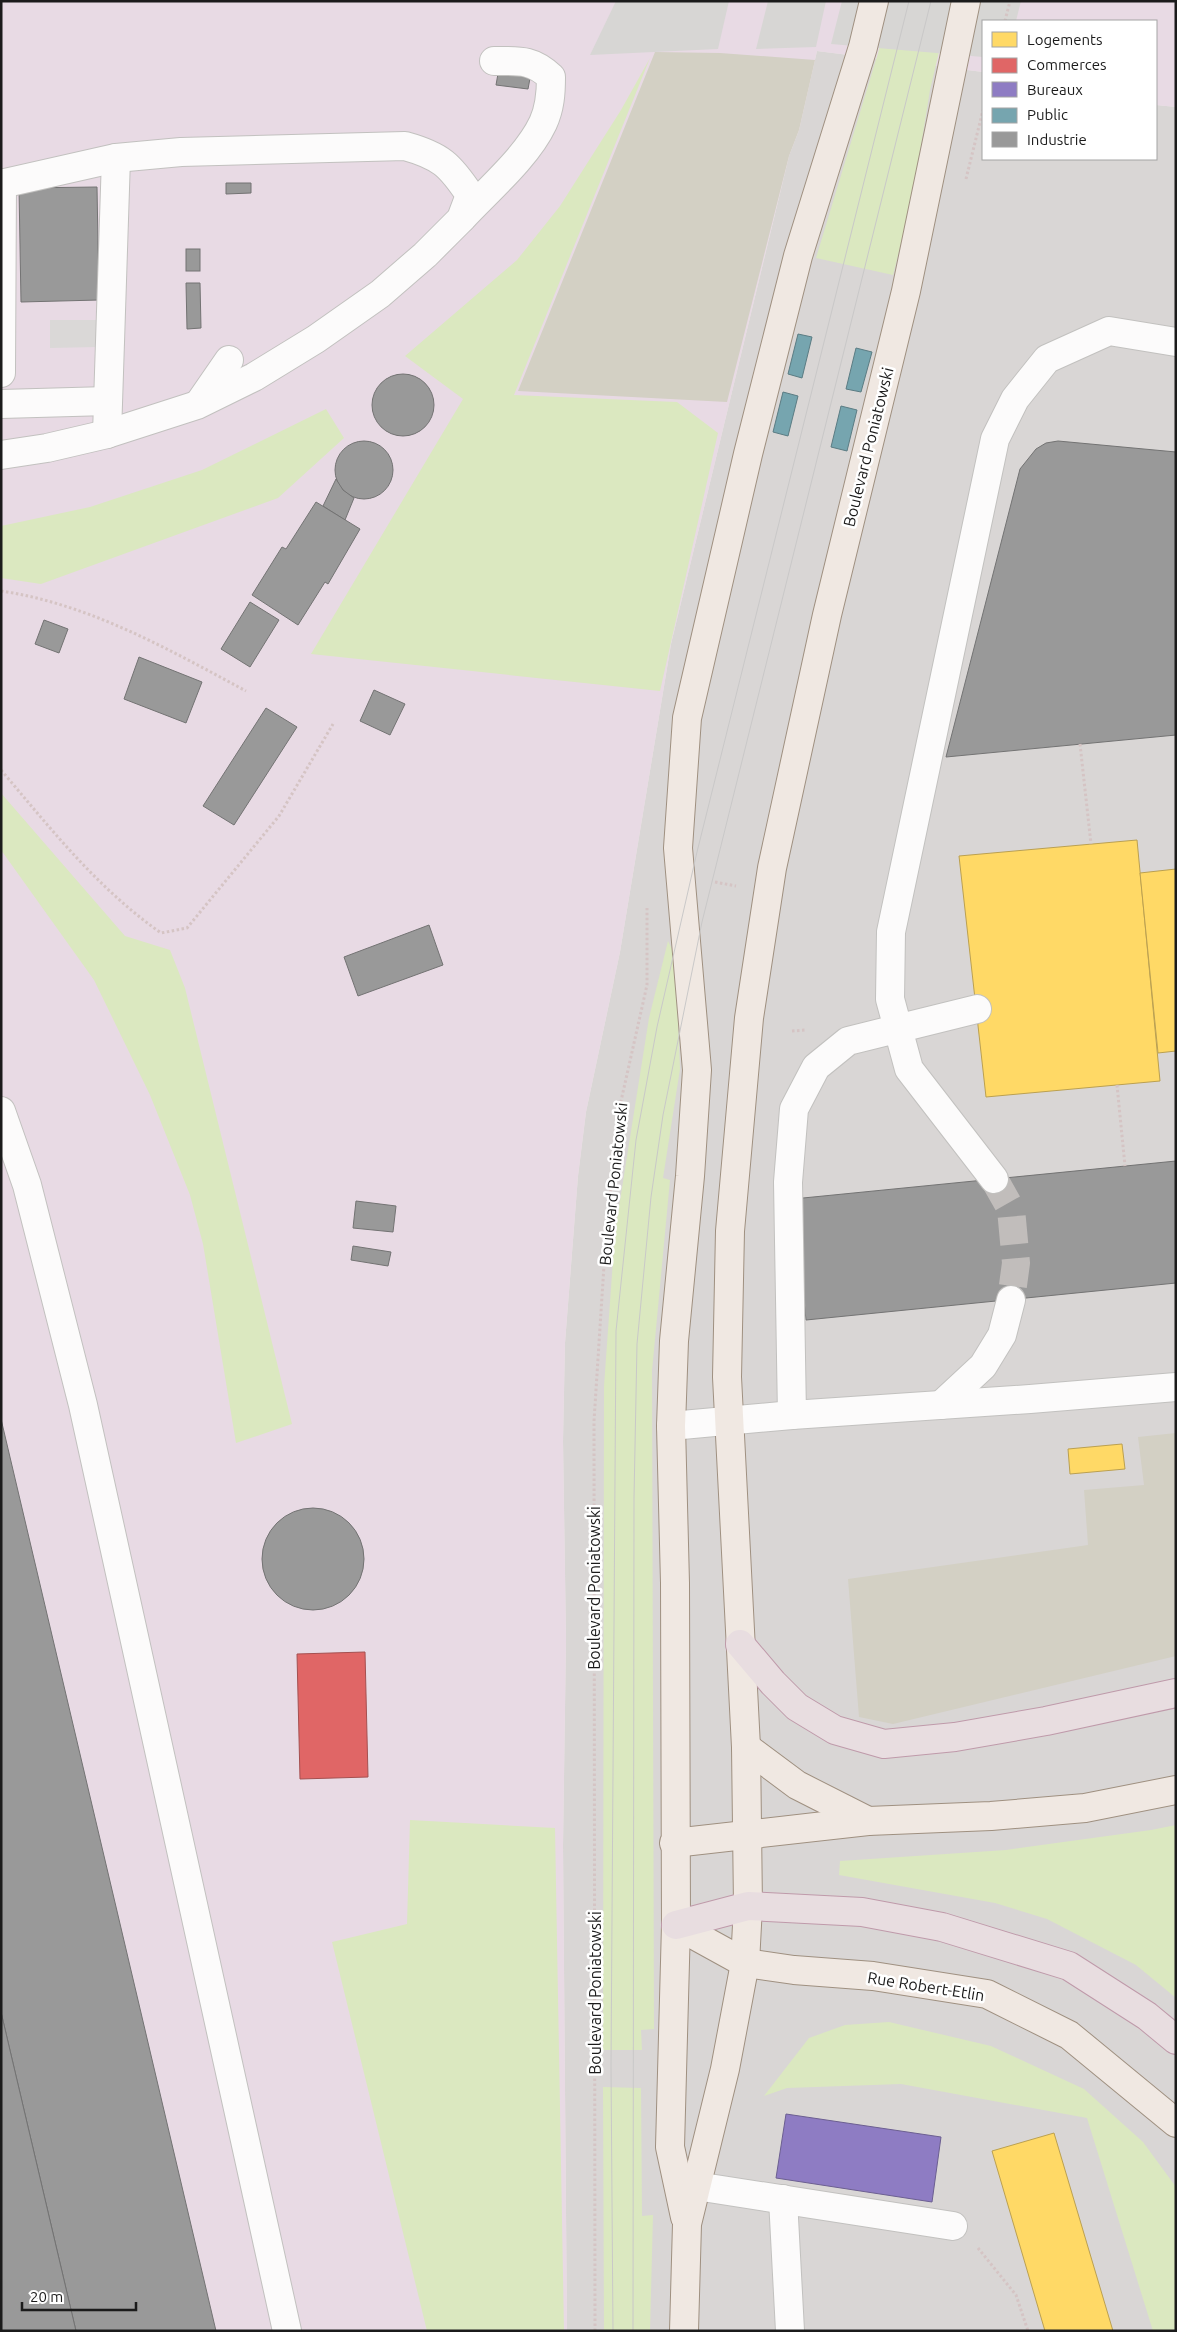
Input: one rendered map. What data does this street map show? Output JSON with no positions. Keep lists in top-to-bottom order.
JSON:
{
  "streets": {
    "main road": ["Boulevard Poniatowski", "Rue Robert-Etlin"]
  },
  "crossings": [
    ["Boulevard Poniatowski", "Rue Robert-Etlin"]
  ],
  "legend": [
    "Logements",
    "Commerces",
    "Bureaux",
    "Public",
    "Industrie"
  ],
  "scale_bar": "20 m"
}
